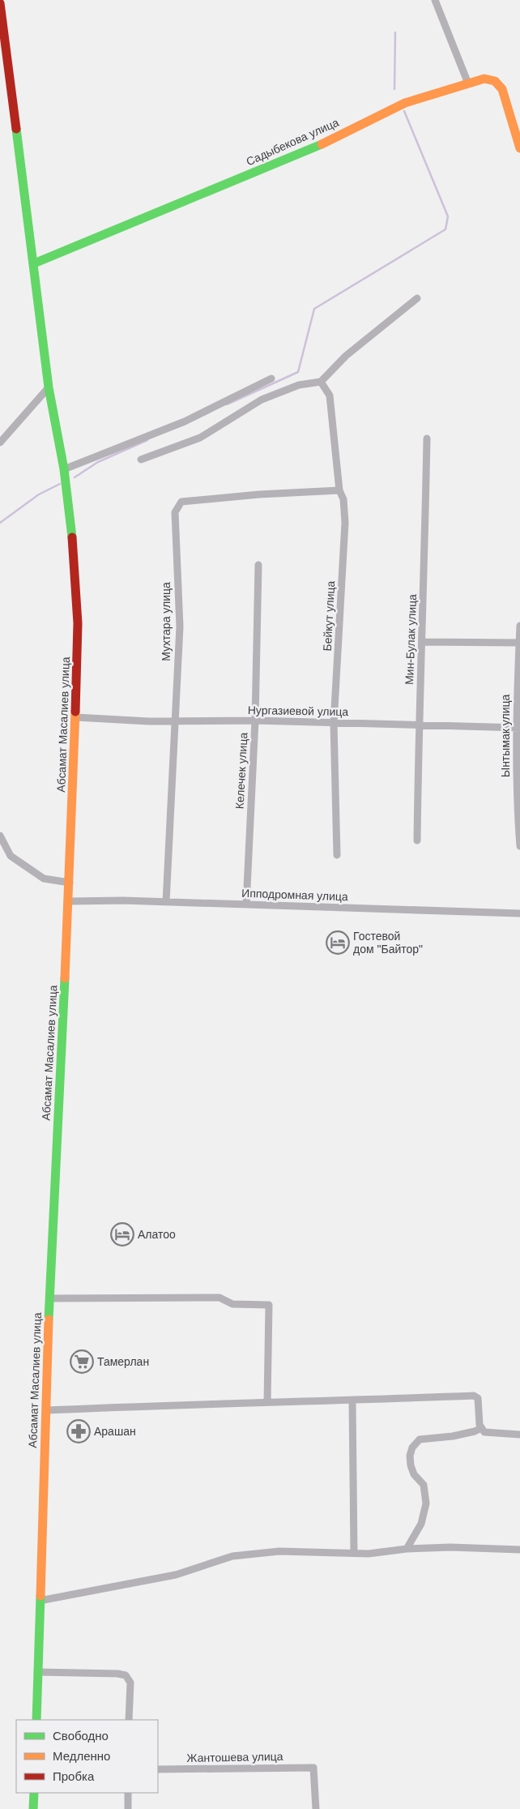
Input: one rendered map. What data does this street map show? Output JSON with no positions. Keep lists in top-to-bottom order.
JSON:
{
  "streets": {
    "street": [
      "Садыбекова улица",
      "Бейкут улица",
      "Мухтара улица",
      "Мин-Булак улица",
      "Нургазиевой улица",
      "Абсамат Масалиев улица",
      "Ынтымак улица",
      "Келечек улица",
      "Ипподромная улица",
      "Жантошева улица"
    ]
  },
  "crossings": [
    ["Садыбекова улица", "Абсамат Масалиев улица"],
    ["Бейкут улица", "Мухтара улица"],
    ["Бейкут улица", "Нургазиевой улица"],
    ["Мухтара улица", "Нургазиевой улица"],
    ["Мухтара улица", "Ипподромная улица"],
    ["Мин-Булак улица", "Нургазиевой улица"],
    ["Нургазиевой улица", "Абсамат Масалиев улица"],
    ["Нургазиевой улица", "Ынтымак улица"],
    ["Нургазиевой улица", "Келечек улица"],
    ["Абсамат Масалиев улица", "Ипподромная улица"],
    ["Келечек улица", "Ипподромная улица"]
  ],
  "places": {
    "hotel": ["Гостевой дом \"Байтор\"", "Алатоо"],
    "supermarket": ["Тамерлан"],
    "pharmacy": ["Арашан"]
  },
  "legend": ["Свободно", "Медленно", "Пробка"]
}
